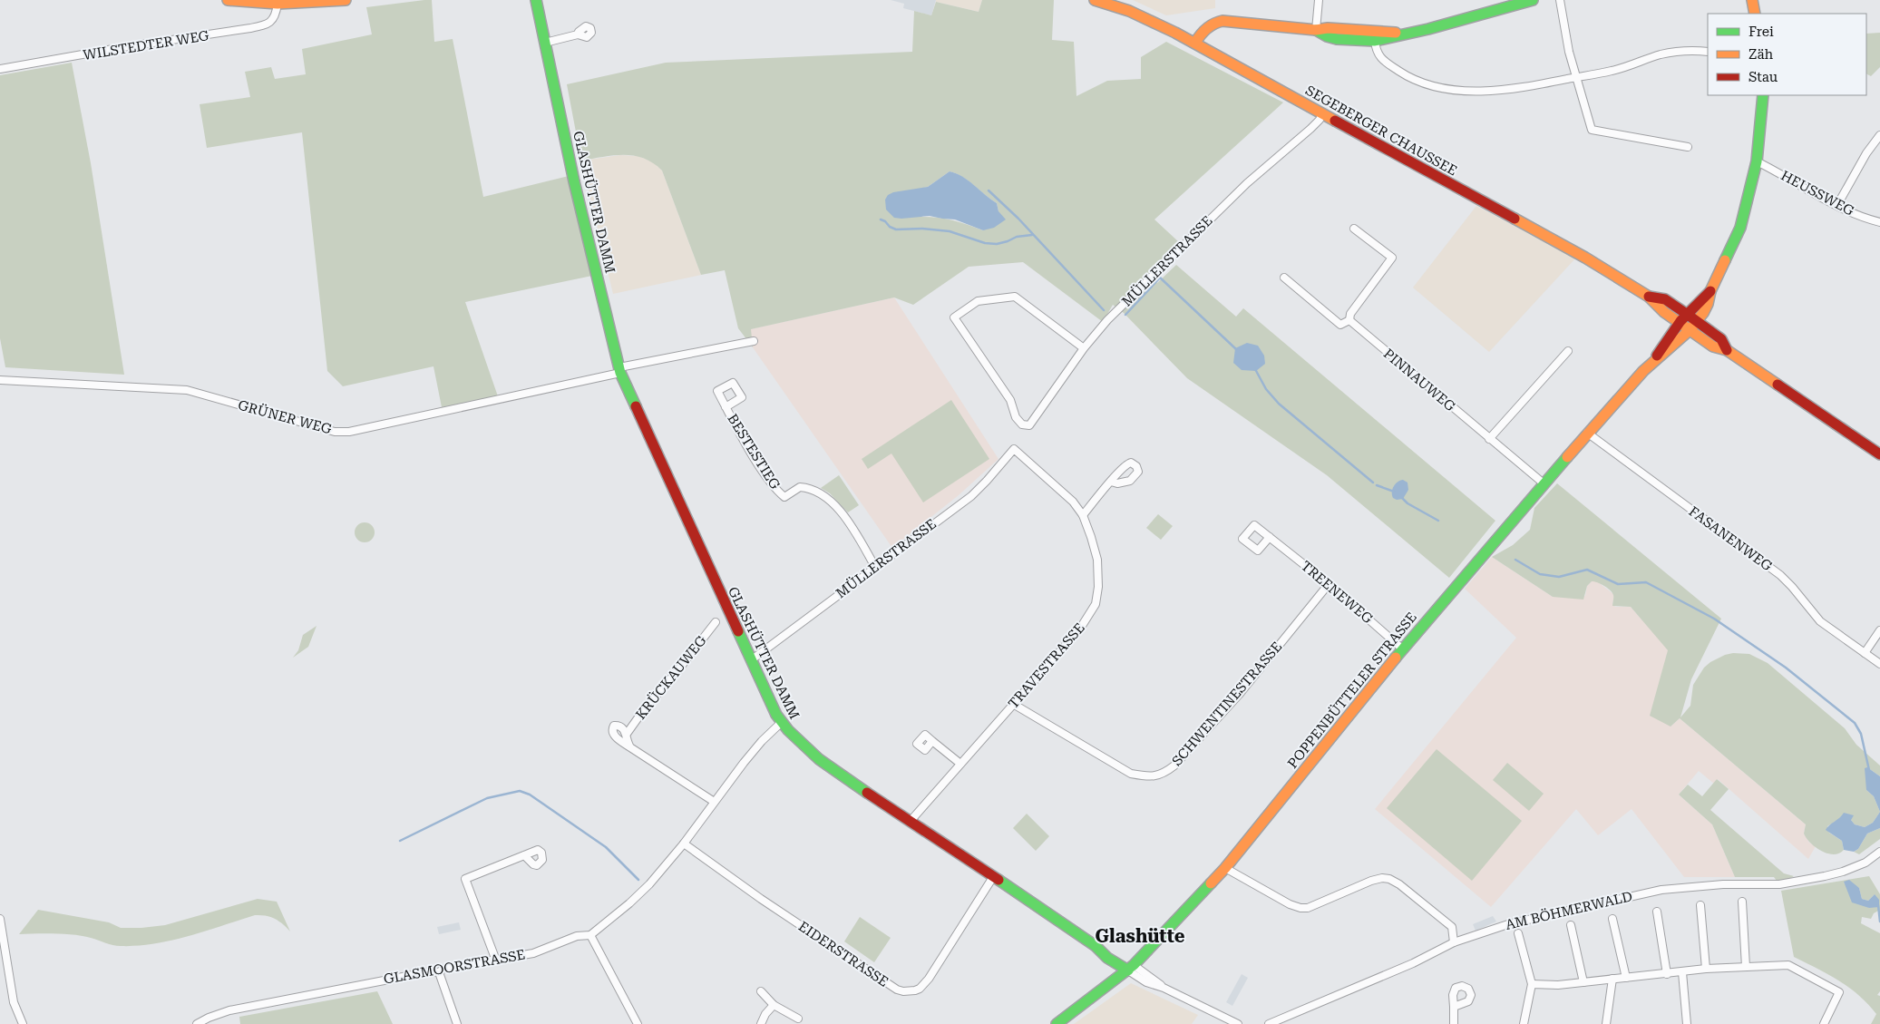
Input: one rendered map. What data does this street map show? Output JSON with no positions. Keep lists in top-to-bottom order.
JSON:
{
  "streets": {
    "main road": ["SEGEBERGER CHAUSSEE", "GLASHÜTTER DAMM", "POPPENBÜTTELER STRASSE"],
    "street": [
      "WILSTEDTER WEG",
      "HEUSSWEG",
      "MÜLLERSTRASSE",
      "PINNAUWEG",
      "GRÜNER WEG",
      "BESTESTIEG",
      "FASANENWEG",
      "TREENEWEG",
      "TRAVESTRASSE",
      "KRÜCKAUWEG",
      "SCHWENTINESTRASSE",
      "AM BÖHMERWALD",
      "EIDERSTRASSE",
      "GLASMOORSTRASSE"
    ]
  },
  "crossings": [
    ["SEGEBERGER CHAUSSEE", "MÜLLERSTRASSE"],
    ["SEGEBERGER CHAUSSEE", "POPPENBÜTTELER STRASSE"],
    ["HEUSSWEG", "POPPENBÜTTELER STRASSE"],
    ["GLASHÜTTER DAMM", "MÜLLERSTRASSE"],
    ["GLASHÜTTER DAMM", "GRÜNER WEG"],
    ["GLASHÜTTER DAMM", "TRAVESTRASSE"],
    ["GLASHÜTTER DAMM", "POPPENBÜTTELER STRASSE"],
    ["GLASHÜTTER DAMM", "EIDERSTRASSE"],
    ["GLASHÜTTER DAMM", "GLASMOORSTRASSE"],
    ["MÜLLERSTRASSE", "BESTESTIEG"],
    ["MÜLLERSTRASSE", "TRAVESTRASSE"],
    ["PINNAUWEG", "POPPENBÜTTELER STRASSE"],
    ["FASANENWEG", "POPPENBÜTTELER STRASSE"],
    ["TREENEWEG", "POPPENBÜTTELER STRASSE"],
    ["TREENEWEG", "SCHWENTINESTRASSE"],
    ["TRAVESTRASSE", "SCHWENTINESTRASSE"],
    ["KRÜCKAUWEG", "GLASMOORSTRASSE"],
    ["EIDERSTRASSE", "GLASMOORSTRASSE"]
  ],
  "districts": ["Glashütte"],
  "legend": ["Frei", "Zäh", "Stau"]
}
